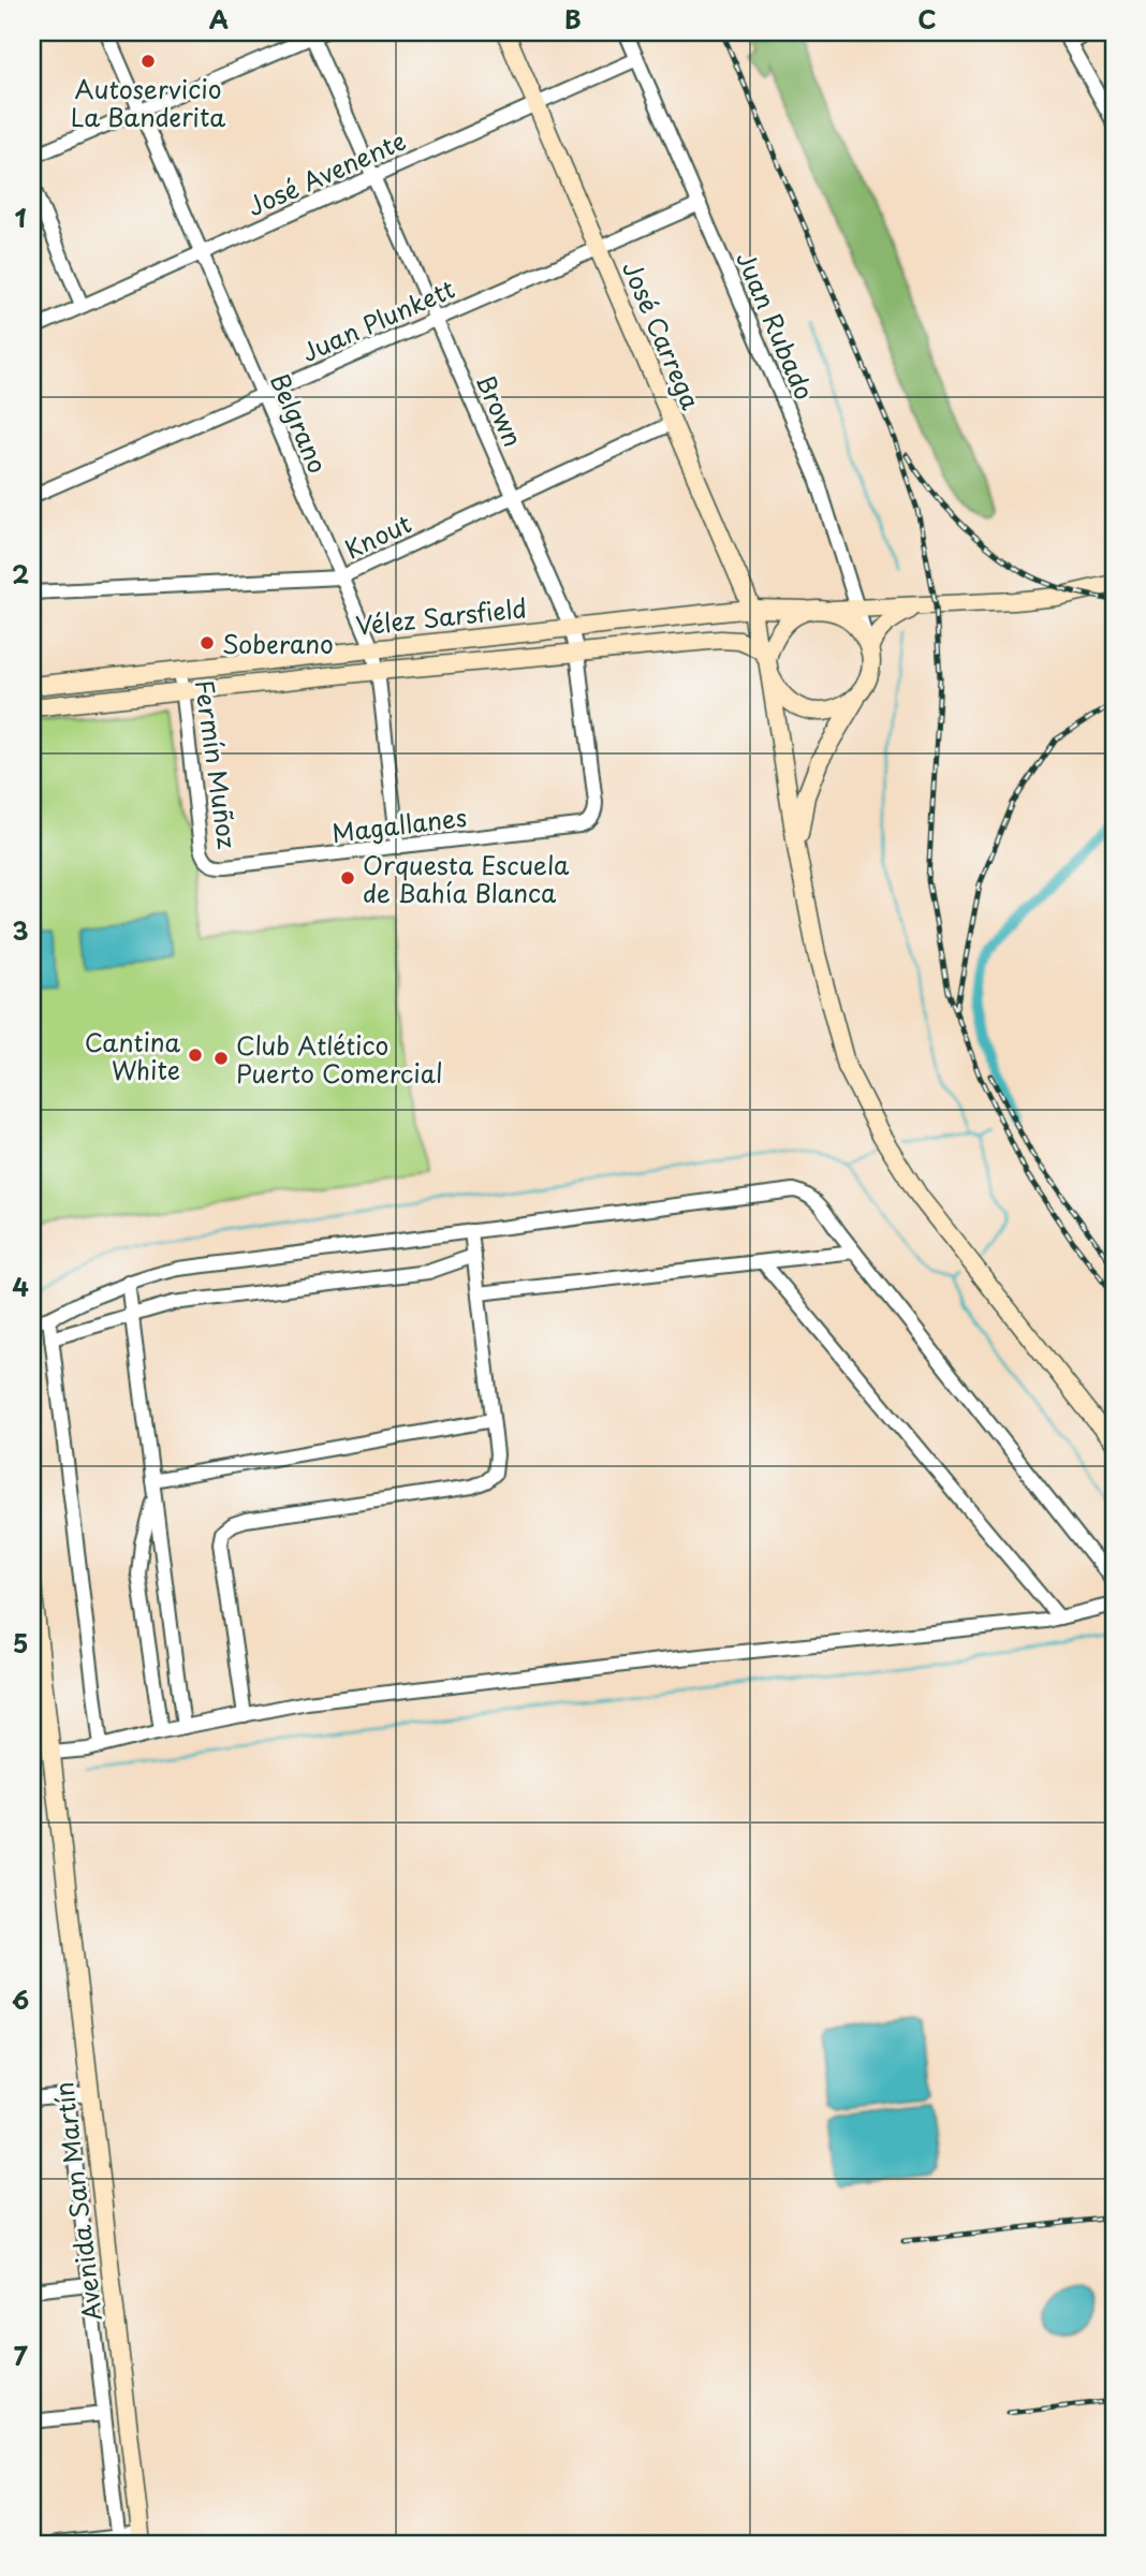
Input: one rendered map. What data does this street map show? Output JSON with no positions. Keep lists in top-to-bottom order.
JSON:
{
  "streets": {
    "street": [
      "José Avenente",
      "Juan Plunkett",
      "Juan Rubado",
      "José Carrega",
      "Brown",
      "Belgrano",
      "Knout",
      "Vélez Sarsfield",
      "Fermín Muñoz",
      "Magallanes",
      "Avenida San Martín"
    ]
  },
  "crossings": [
    ["José Avenente", "Juan Rubado"],
    ["José Avenente", "José Carrega"],
    ["José Avenente", "Brown"],
    ["José Avenente", "Belgrano"],
    ["Juan Plunkett", "Juan Rubado"],
    ["Juan Plunkett", "José Carrega"],
    ["Juan Plunkett", "Brown"],
    ["Juan Plunkett", "Belgrano"],
    ["Juan Rubado", "José Carrega"],
    ["Juan Rubado", "Vélez Sarsfield"],
    ["José Carrega", "Knout"],
    ["José Carrega", "Vélez Sarsfield"],
    ["Brown", "Knout"],
    ["Brown", "Vélez Sarsfield"],
    ["Brown", "Magallanes"],
    ["Belgrano", "Knout"],
    ["Belgrano", "Vélez Sarsfield"],
    ["Belgrano", "Magallanes"],
    ["Vélez Sarsfield", "Fermín Muñoz"],
    ["Fermín Muñoz", "Magallanes"]
  ],
  "places": [
    "Autoservicio La Banderita",
    "Soberano",
    "Orquesta Escuela de Bahía Blanca",
    "Cantina White",
    "Club Atlético Puerto Comercial"
  ],
  "grid": {
    "columns": ["A", "B", "C"],
    "rows": [
      "1",
      "2",
      "3",
      "4",
      "5",
      "6",
      "7"
    ]
  }
}
